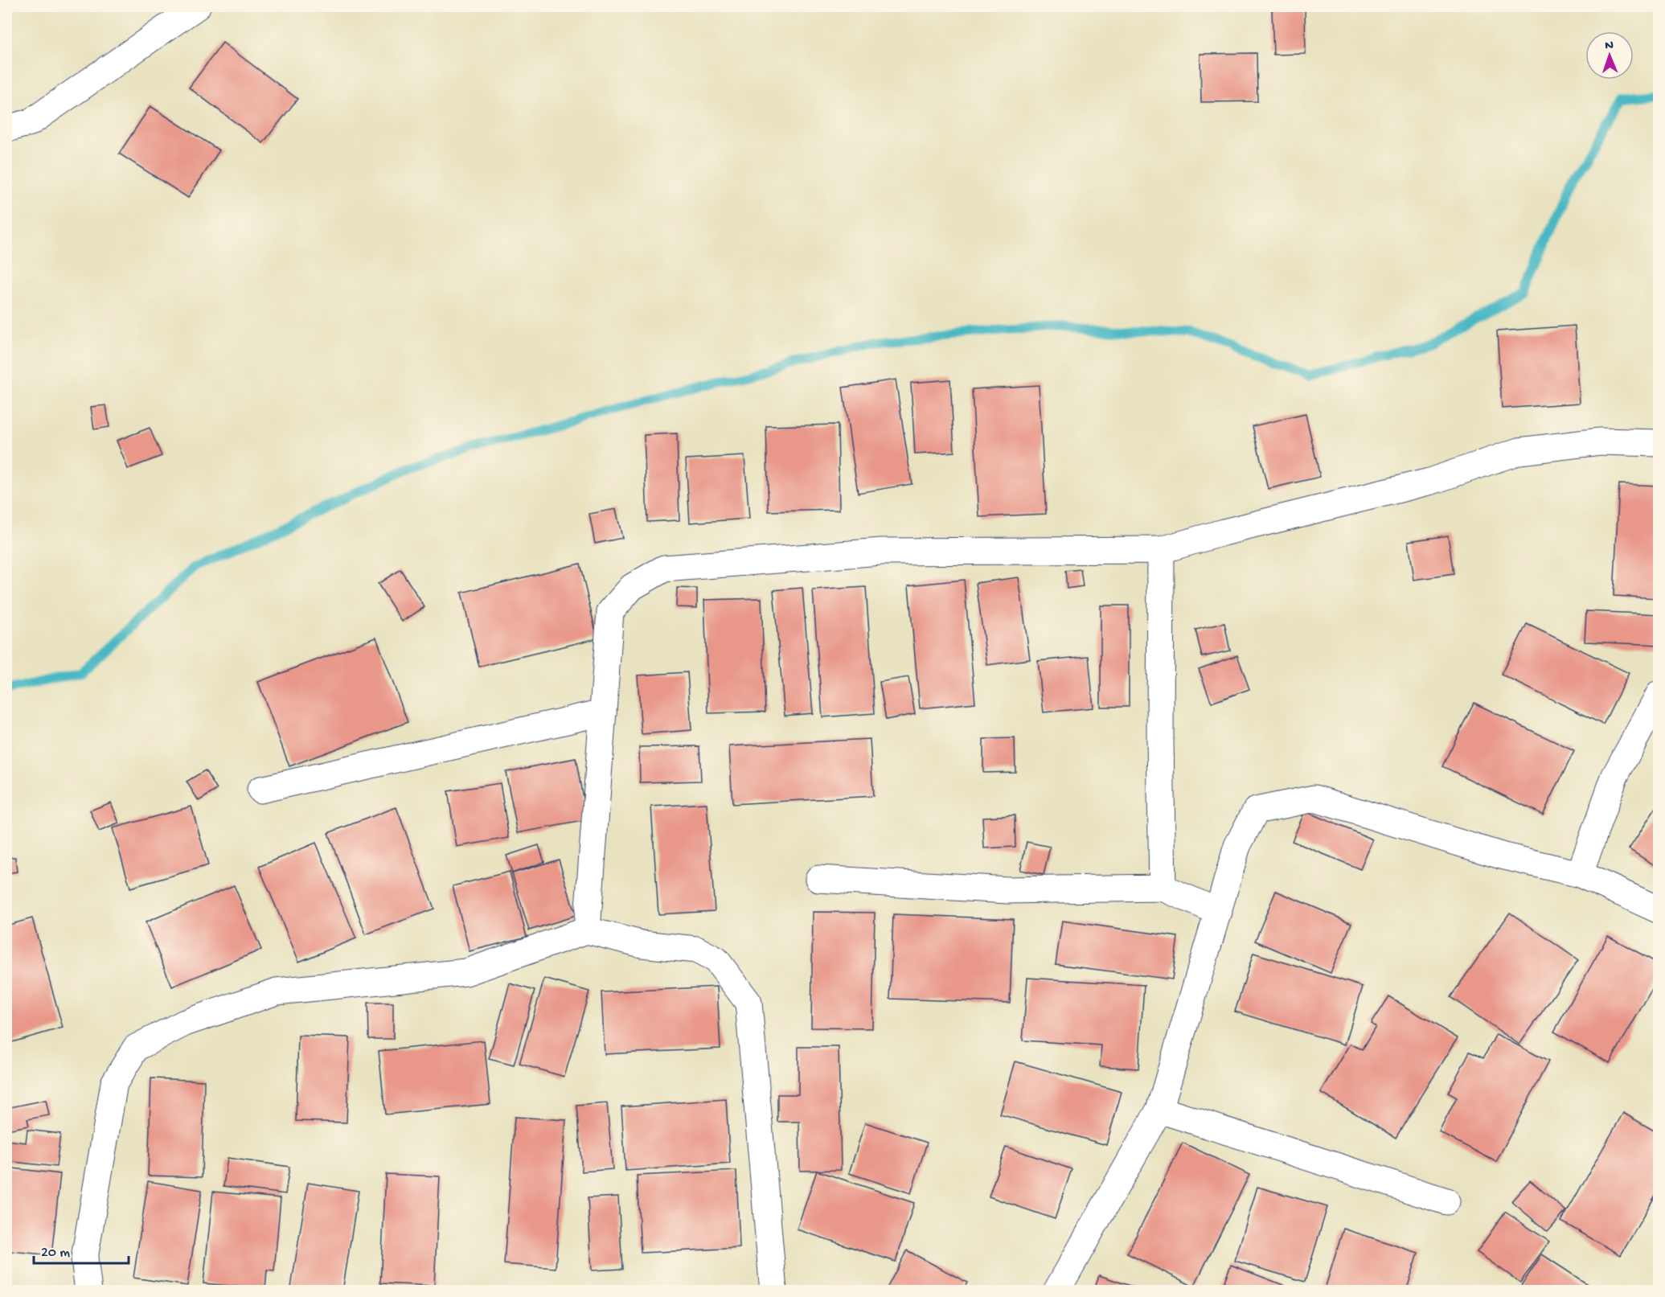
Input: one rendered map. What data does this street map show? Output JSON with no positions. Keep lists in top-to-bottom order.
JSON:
{
  "scale_bar": "20 m",
  "north": "top"
}
